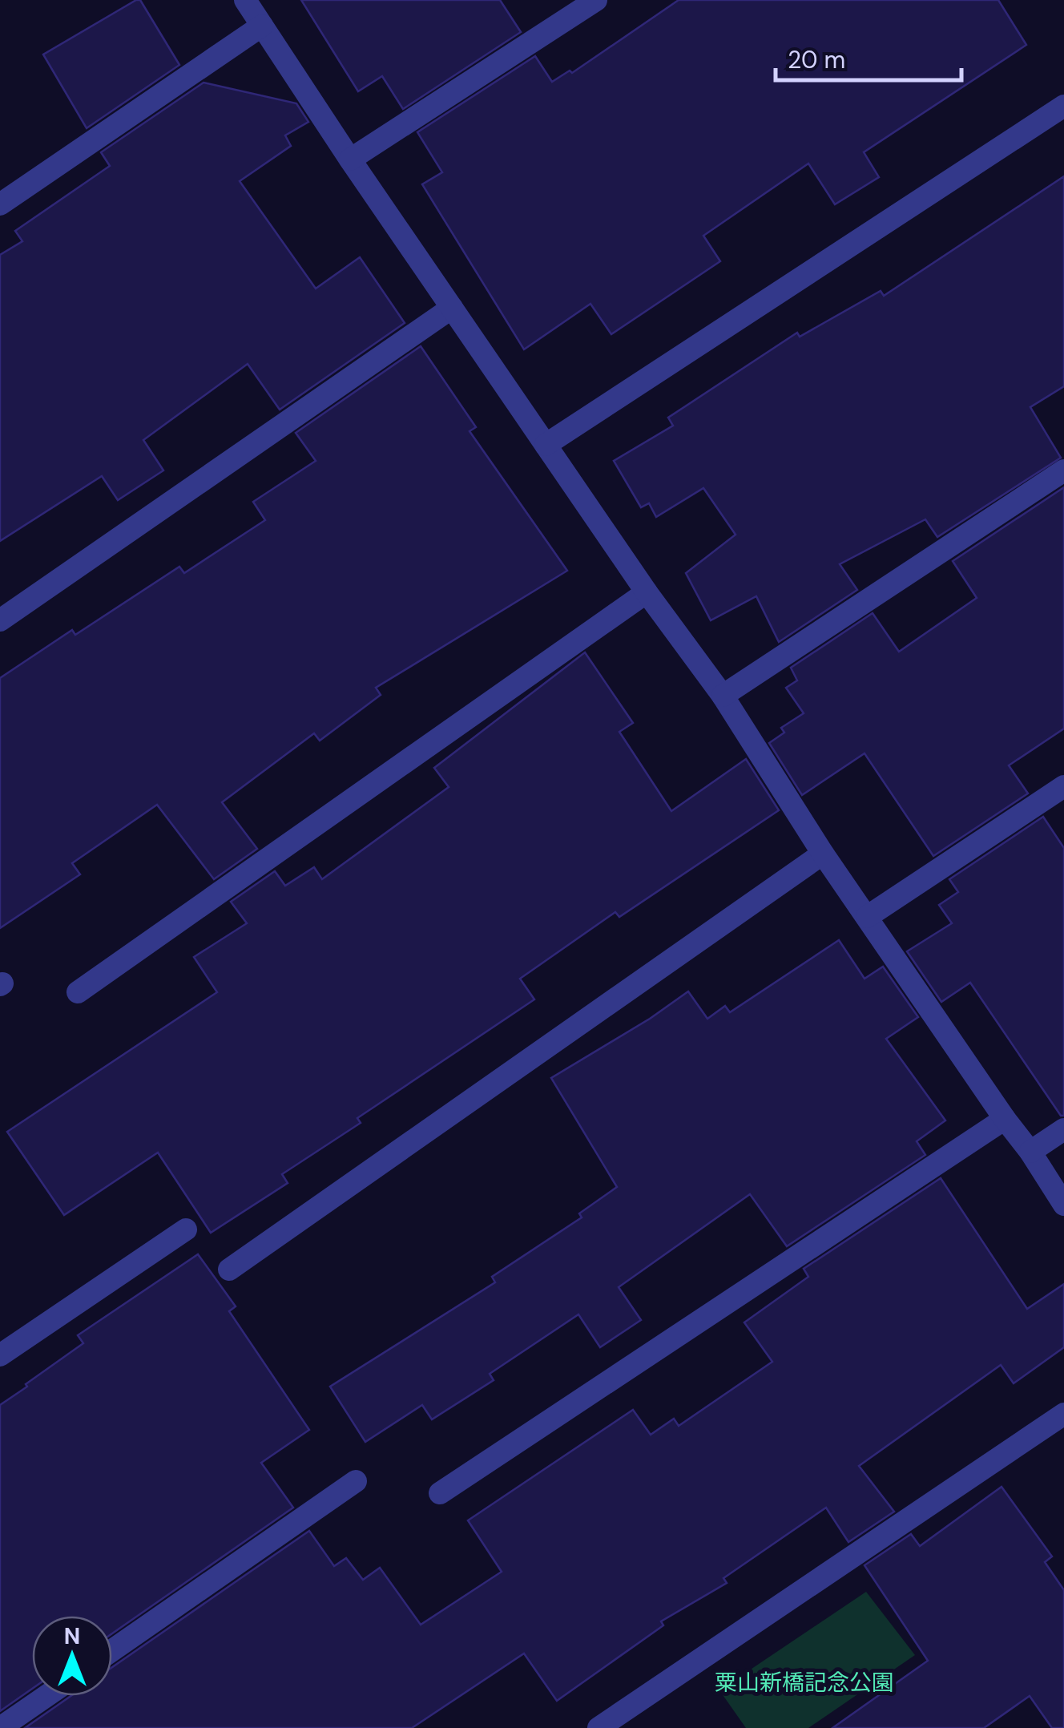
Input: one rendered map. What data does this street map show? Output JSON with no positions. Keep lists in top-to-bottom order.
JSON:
{
  "parks": ["粟山新橋記念公園"],
  "scale_bar": "20 m",
  "north": "top"
}
